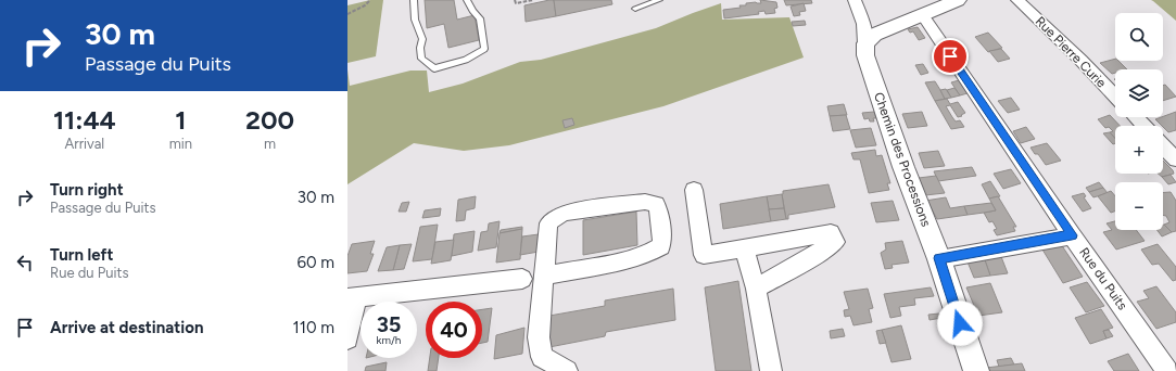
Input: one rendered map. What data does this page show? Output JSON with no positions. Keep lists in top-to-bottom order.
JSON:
{
  "streets": {
    "street": ["Rue Pierre Curie", "Chemin des Processions", "Rue du Puits"]
  },
  "page": {
    "turn": ["30 m", "Passage du Puits"],
    "map_buttons": ["+", "−"],
    "eta": [
      "11:44",
      "Arrival",
      "1",
      "min",
      "200",
      "m"
    ],
    "list": [
      {
        "name": "Turn right",
        "note": "Passage du Puits",
        "value": "30 m"
      },
      {
        "name": "Turn left",
        "note": "Rue du Puits",
        "value": "60 m"
      },
      {
        "name": "Arrive at destination",
        "value": "110 m"
      }
    ],
    "speed": "35 km/h",
    "limit": "40"
  }
}
